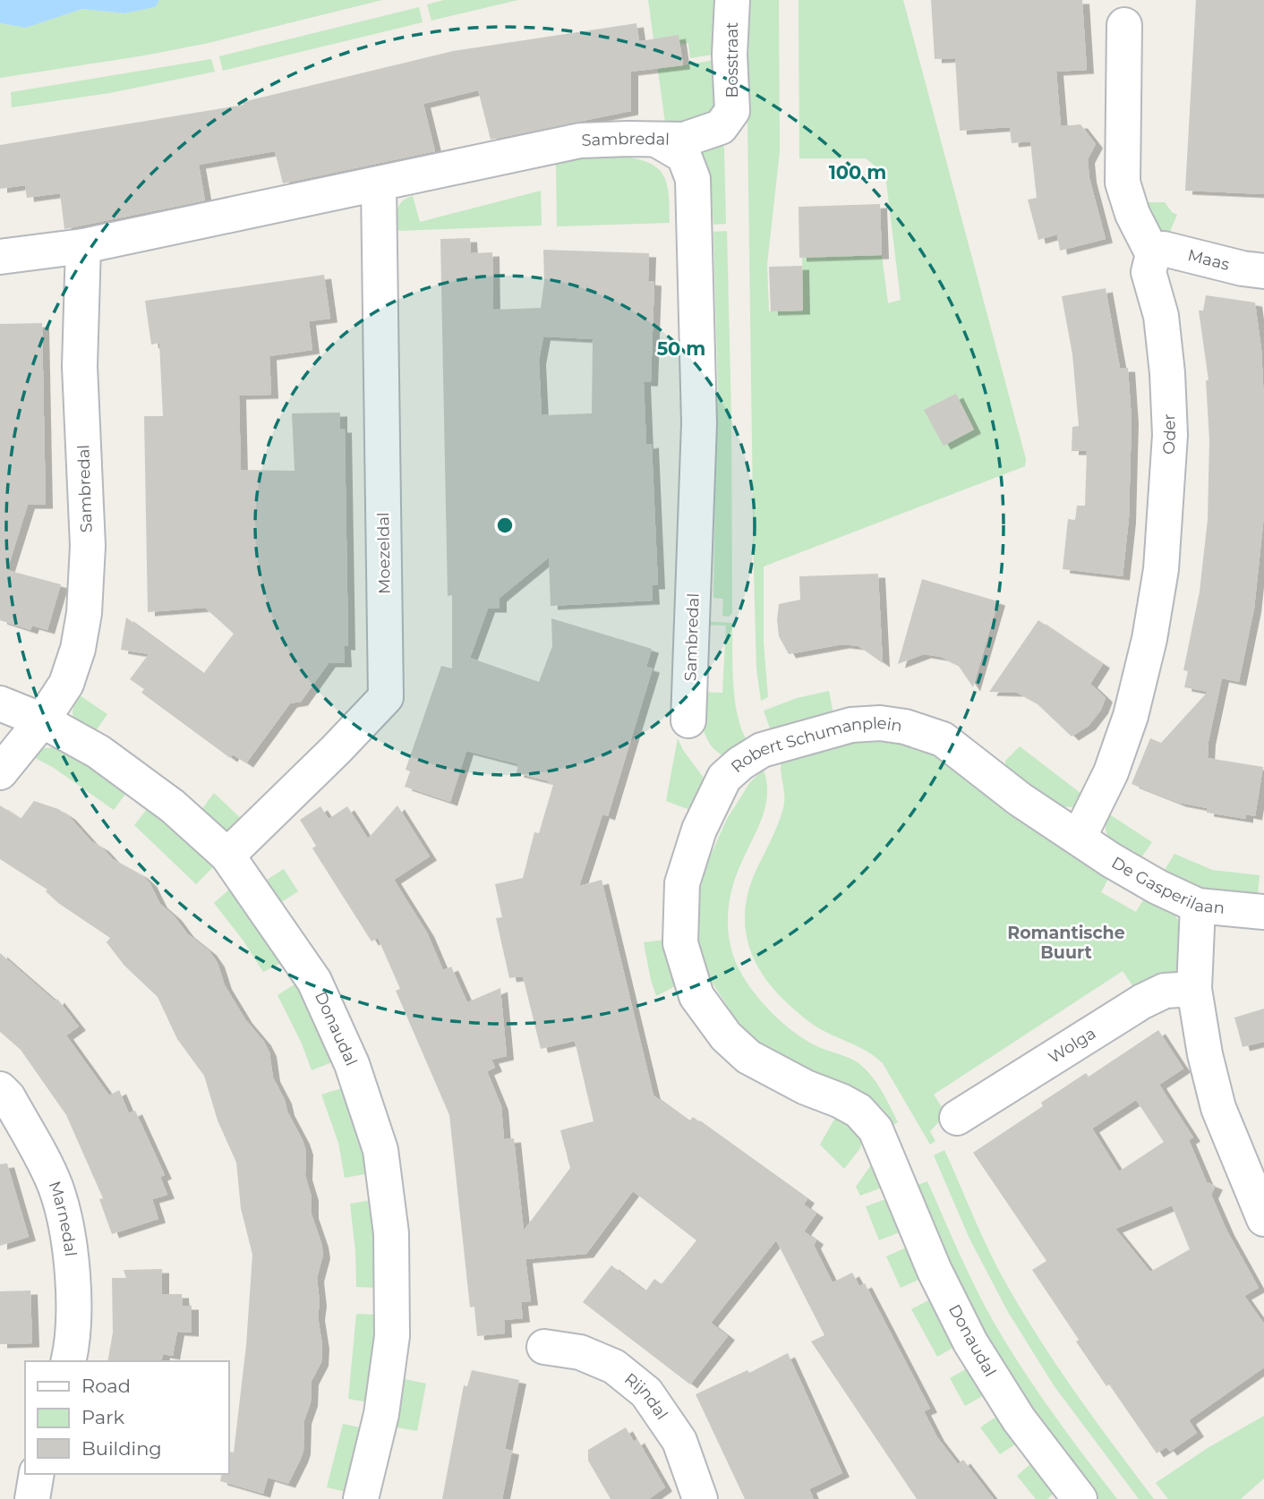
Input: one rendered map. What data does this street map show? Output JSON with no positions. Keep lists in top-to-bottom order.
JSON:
{
  "streets": {
    "street": [
      "Bosstraat",
      "Sambredal",
      "Maas",
      "Oder",
      "Moezeldal",
      "Robert Schumanplein",
      "De Gasperilaan",
      "Donaudal",
      "Wolga",
      "Marnedal",
      "Rijndal"
    ]
  },
  "crossings": [
    ["Bosstraat", "Sambredal"],
    ["Sambredal", "Moezeldal"],
    ["Sambredal", "Donaudal"],
    ["Maas", "Oder"],
    ["Oder", "Robert Schumanplein"],
    ["Oder", "De Gasperilaan"],
    ["Moezeldal", "Donaudal"],
    ["Robert Schumanplein", "De Gasperilaan"],
    ["Robert Schumanplein", "Donaudal"]
  ],
  "districts": ["Romantische Buurt"],
  "legend": ["Road", "Park", "Building"],
  "rings": ["100 m", "50 m"]
}
